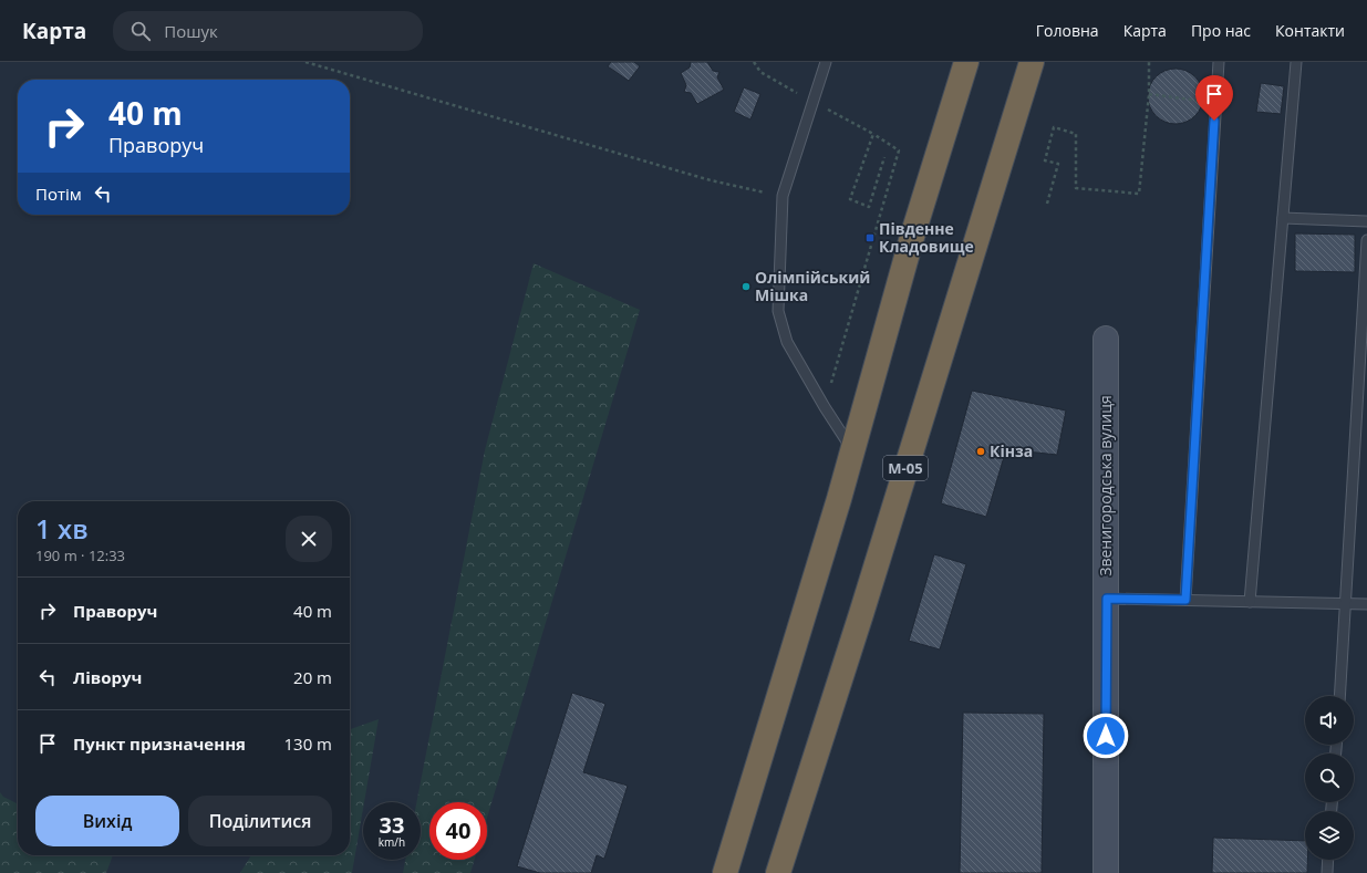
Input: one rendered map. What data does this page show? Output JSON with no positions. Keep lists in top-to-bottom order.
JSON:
{
  "streets": {
    "highway": ["М-05"],
    "street": ["Звенигородська вулиця"]
  },
  "places": {
    "transit": ["Південне Кладовище"],
    "other": ["Олімпійський Мішка", "Кінза"]
  },
  "page": {
    "header": "Карта",
    "search": "Пошук",
    "nav": [
      "Головна",
      "Карта",
      "Про нас",
      "Контакти"
    ],
    "turn": ["40 m", "Праворуч"],
    "then": "Потім",
    "heading": ["1 хв", "190 m · 12:33"],
    "list": [
      {
        "name": "Праворуч",
        "value": "40 m"
      },
      {
        "name": "Ліворуч",
        "value": "20 m"
      },
      {
        "name": "Пункт призначення",
        "value": "130 m"
      }
    ],
    "buttons": ["Вихід", "Поділитися"],
    "speed": "33 km/h",
    "limit": "40"
  }
}
